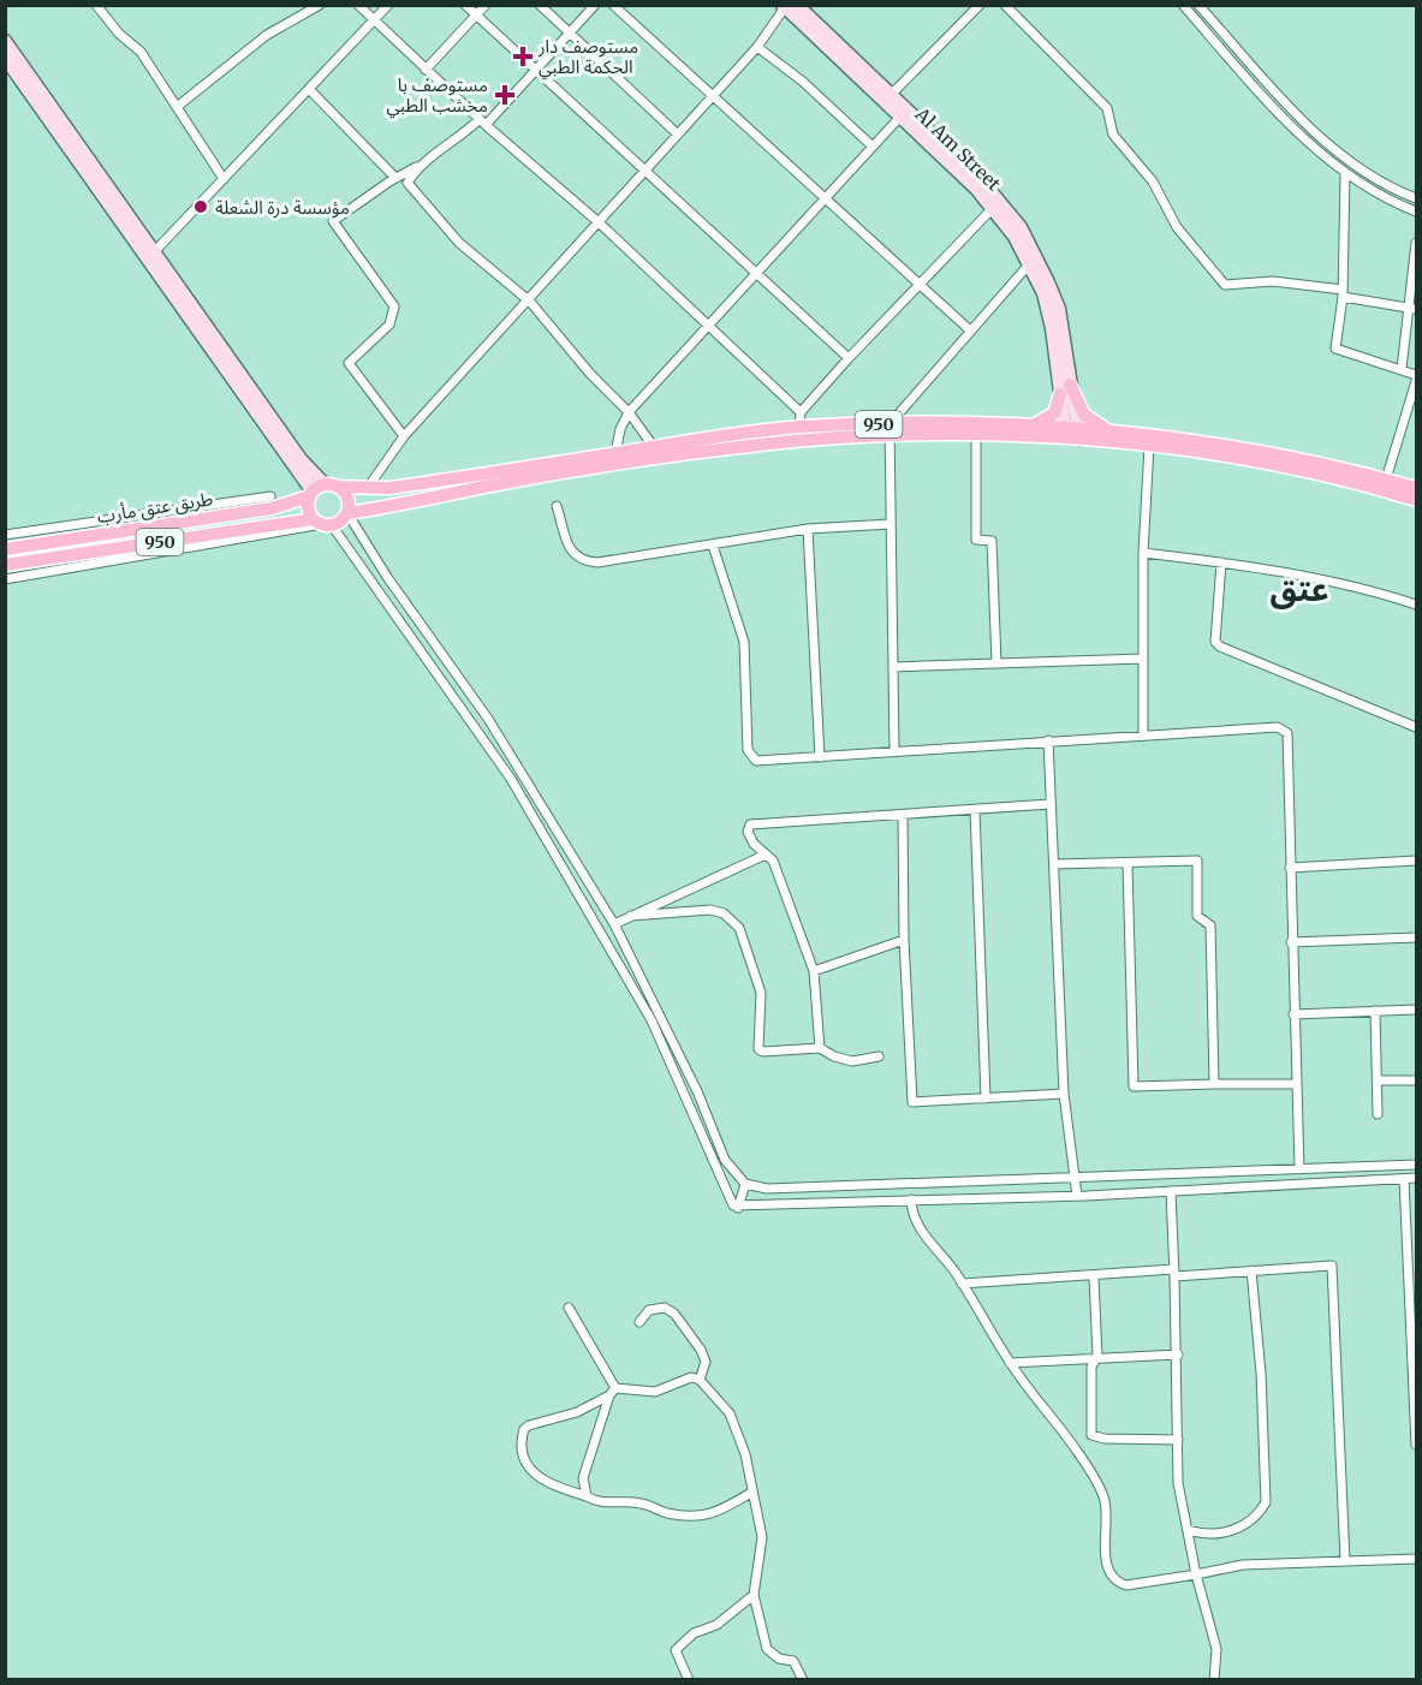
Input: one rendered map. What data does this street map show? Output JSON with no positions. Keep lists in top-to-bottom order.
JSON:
{
  "streets": {
    "main road": ["Al Am Street", "950", "طريق عتق مأرب"]
  },
  "crossings": [
    ["Al Am Street", "950"],
    ["950", "طريق عتق مأرب"]
  ],
  "districts": ["عتق"],
  "places": {
    "health": ["مستوصف دار الحكمة الطبي", "مستوصف با مخشب الطبي"],
    "other": ["مؤسسة درة الشعلة"]
  }
}
